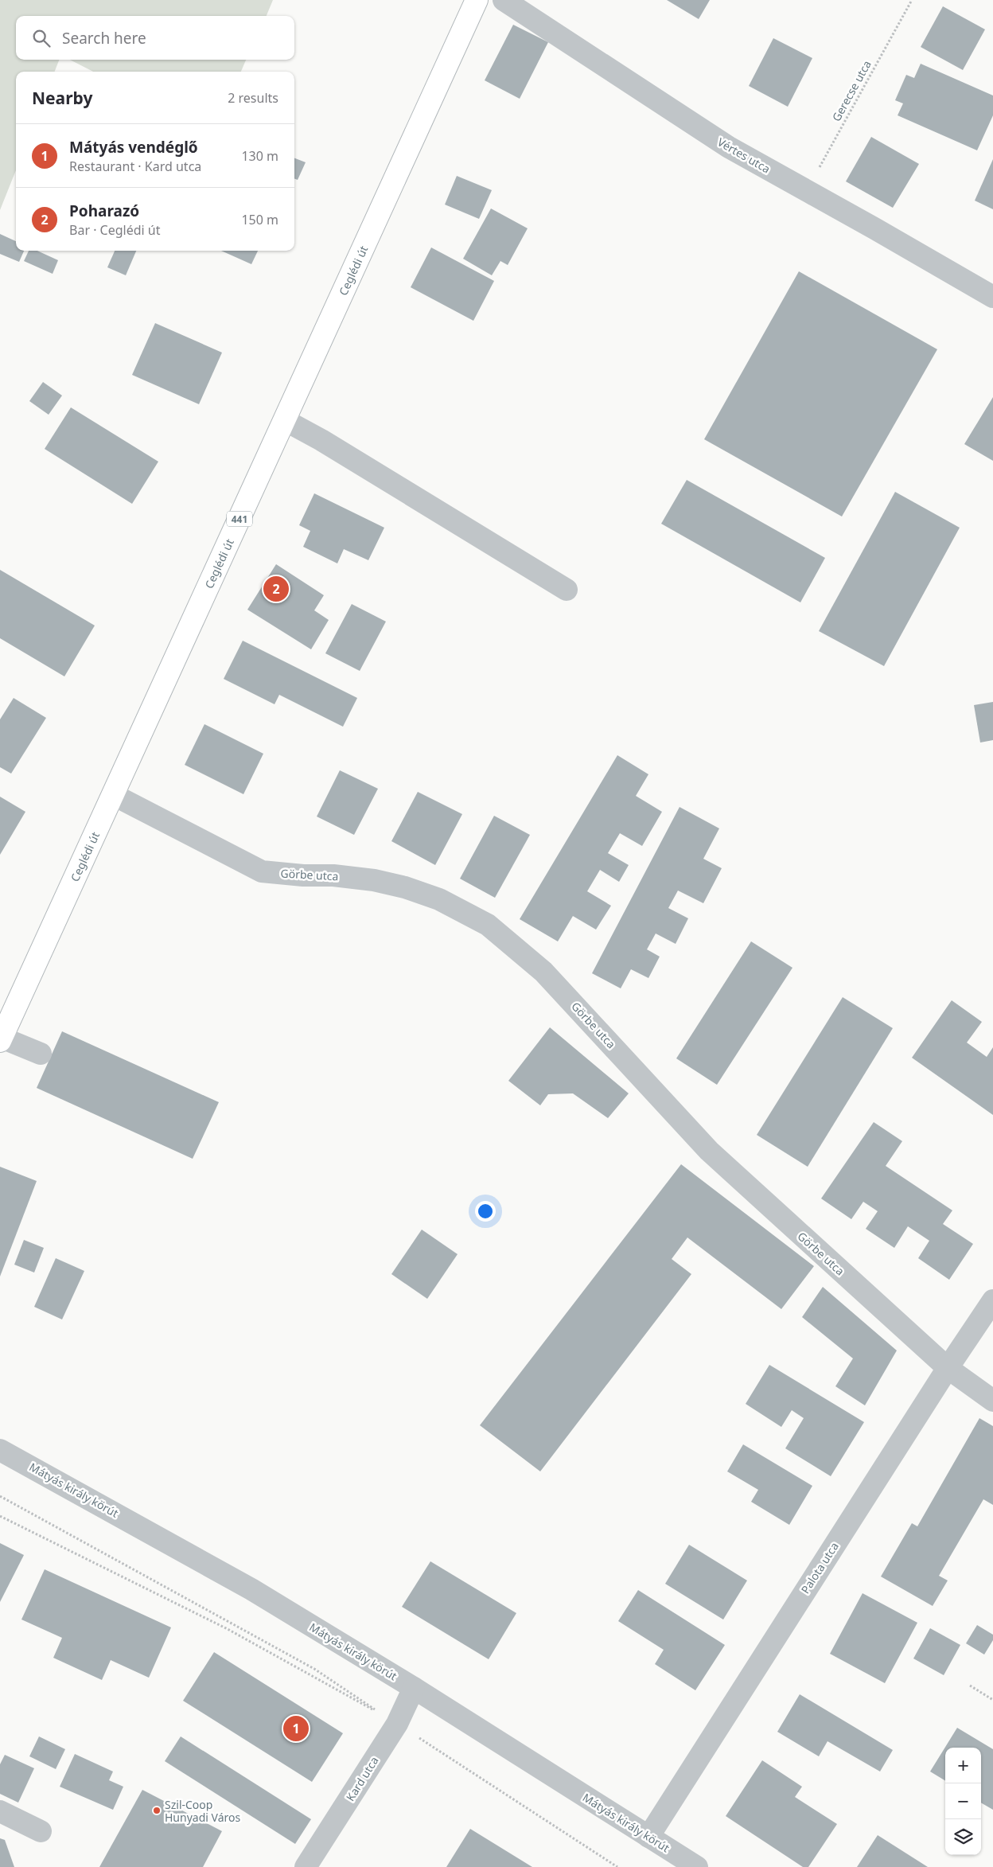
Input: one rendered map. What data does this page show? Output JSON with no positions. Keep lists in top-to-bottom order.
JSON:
{
  "streets": {
    "main road": ["Ceglédi út", "441"],
    "street": [
      "Vértes utca",
      "Görbe utca",
      "Mátyás király körút",
      "Palota utca",
      "Kard utca"
    ],
    "path": ["Gerecse utca"]
  },
  "crossings": [
    ["Gerecse utca", "Vértes utca"],
    ["Ceglédi út", "Görbe utca"],
    ["Görbe utca", "Palota utca"],
    ["Mátyás király körút", "Palota utca"],
    ["Mátyás király körút", "Kard utca"]
  ],
  "places": ["Szil-Coop Hunyadi Város"],
  "page": {
    "search": "Search here",
    "heading": ["Nearby", "2 results"],
    "list": [
      {
        "mark": "1",
        "name": "Mátyás vendéglő",
        "note": "Restaurant · Kard utca",
        "value": "130 m"
      },
      {
        "mark": "2",
        "name": "Poharazó",
        "note": "Bar · Ceglédi út",
        "value": "150 m"
      }
    ],
    "pins": ["2", "1"],
    "map_buttons": ["+", "−"]
  }
}
